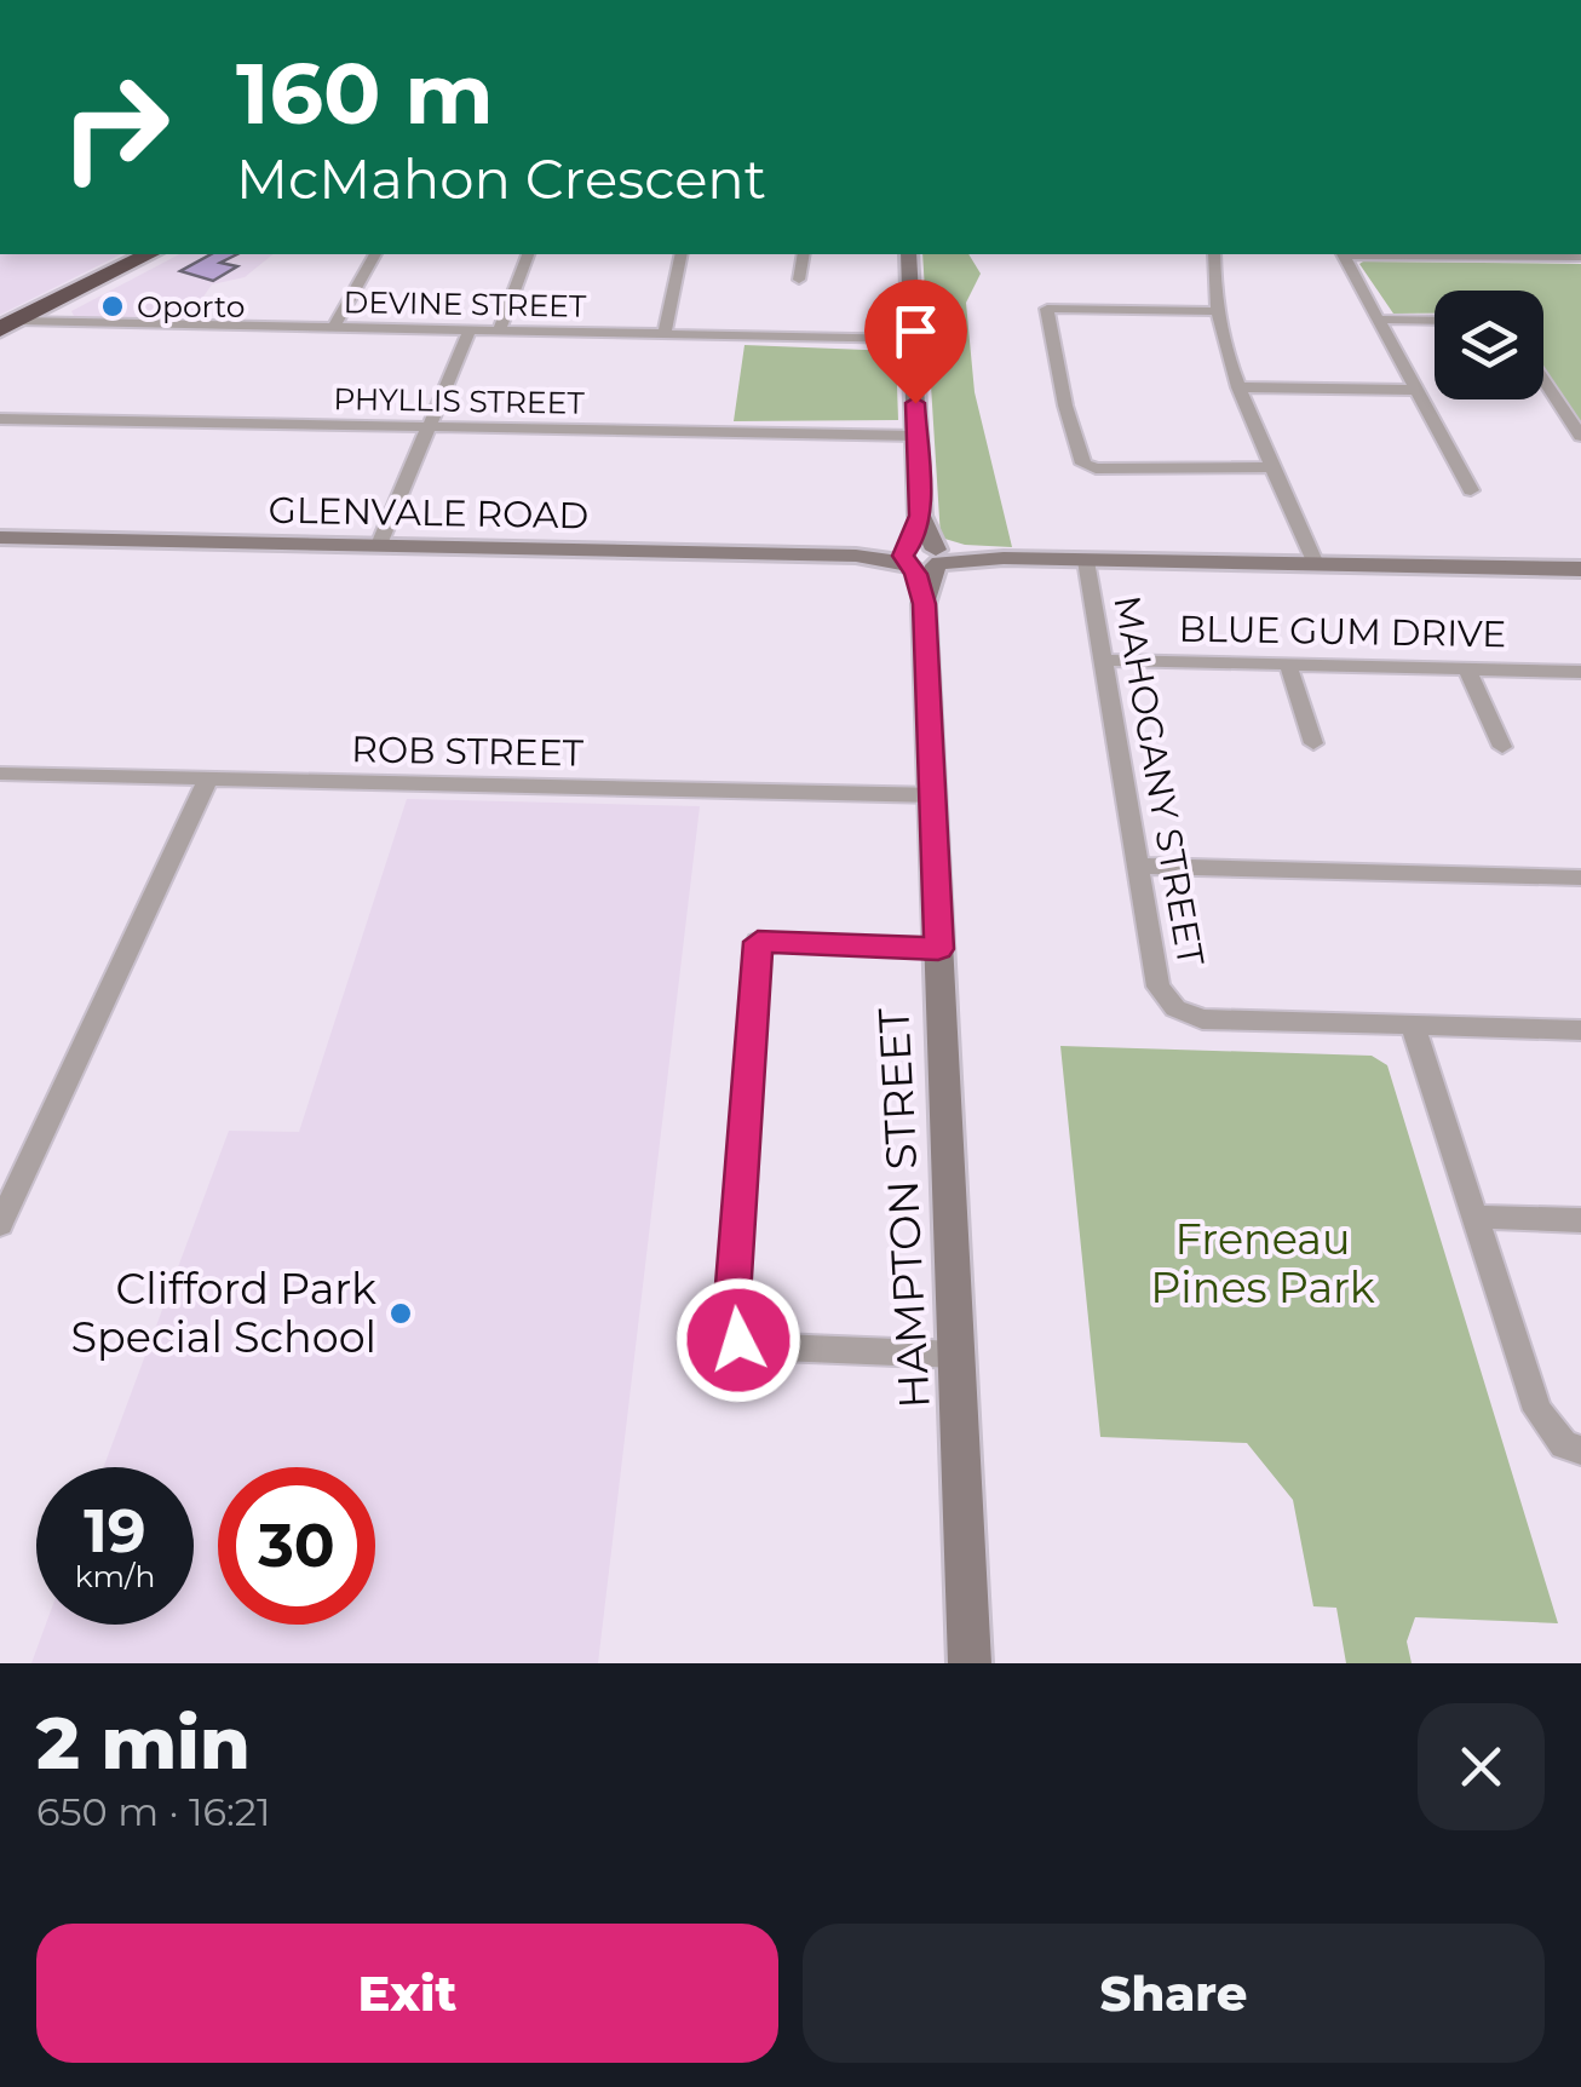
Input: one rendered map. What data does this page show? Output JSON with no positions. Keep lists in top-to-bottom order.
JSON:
{
  "streets": {
    "street": [
      "DEVINE STREET",
      "PHYLLIS STREET",
      "GLENVALE ROAD",
      "BLUE GUM DRIVE",
      "ROB STREET",
      "MAHOGANY STREET",
      "HAMPTON STREET"
    ]
  },
  "crossings": [
    ["DEVINE STREET", "HAMPTON STREET"],
    ["PHYLLIS STREET", "HAMPTON STREET"],
    ["GLENVALE ROAD", "MAHOGANY STREET"],
    ["GLENVALE ROAD", "HAMPTON STREET"],
    ["BLUE GUM DRIVE", "MAHOGANY STREET"],
    ["ROB STREET", "HAMPTON STREET"]
  ],
  "parks": ["Freneau Pines Park"],
  "places": ["Oporto", "Clifford Park Special School"],
  "page": {
    "turn": ["160 m", "McMahon Crescent"],
    "speed": "19 km/h",
    "limit": "30",
    "heading": ["2 min", "650 m · 16:21"],
    "buttons": ["Exit", "Share"]
  }
}
